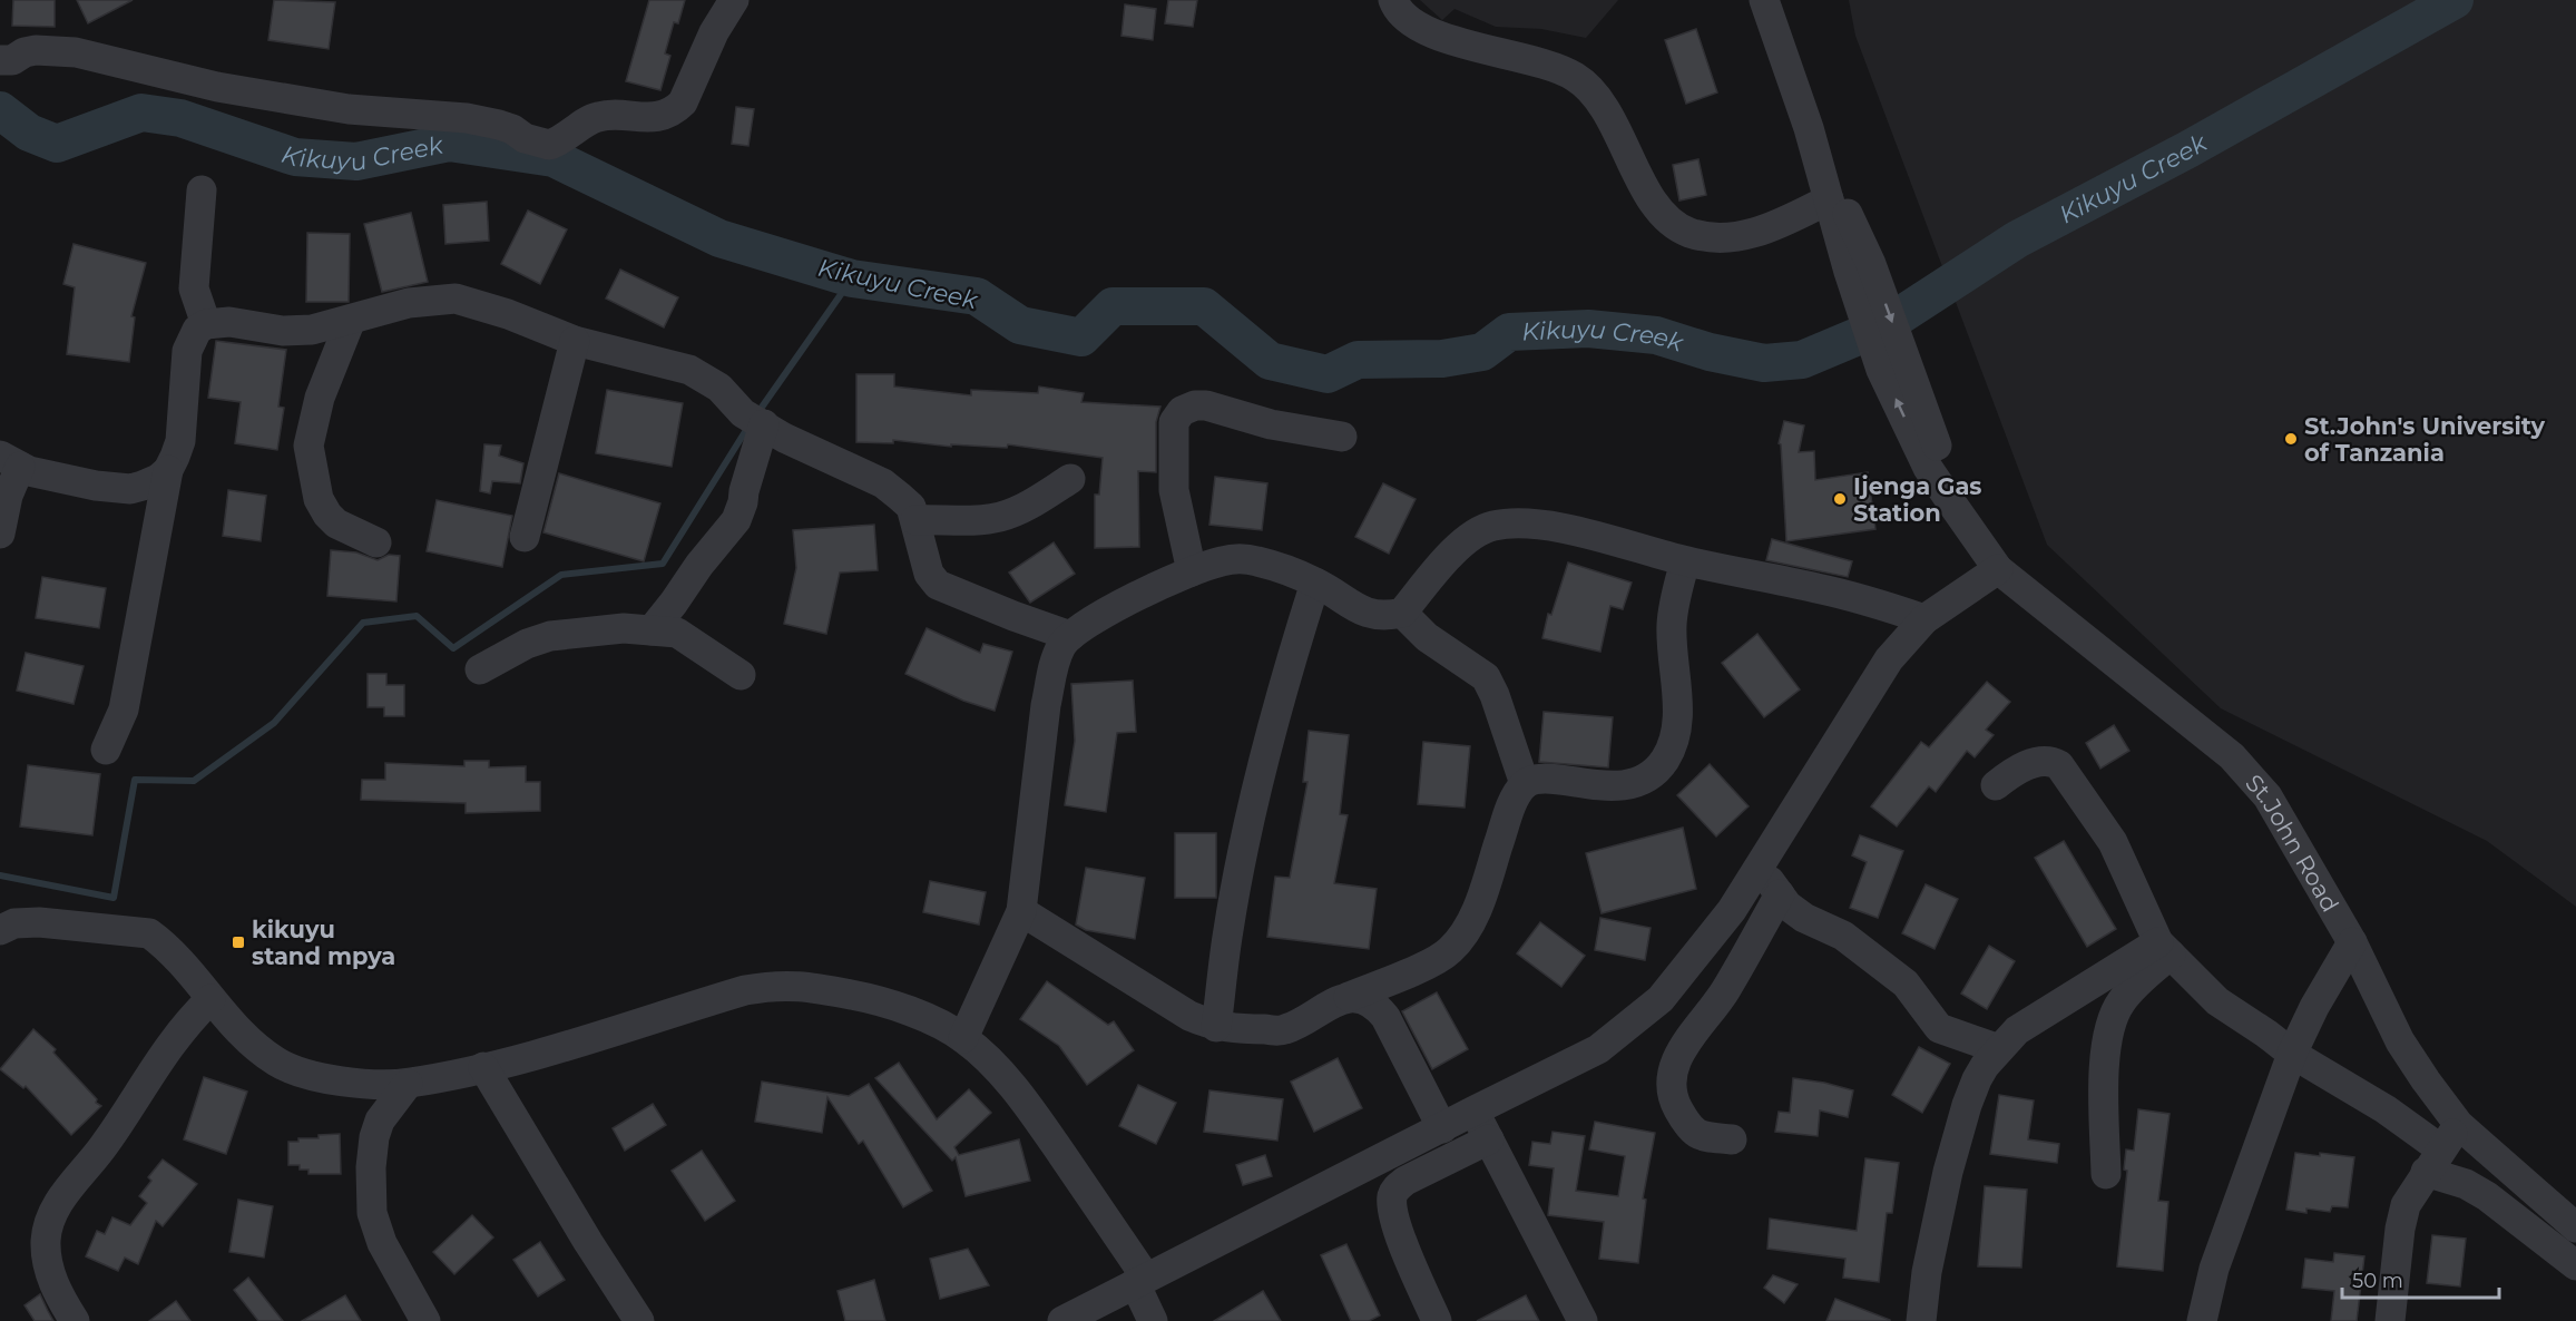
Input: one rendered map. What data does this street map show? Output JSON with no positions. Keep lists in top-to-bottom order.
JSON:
{
  "streets": {
    "street": ["St.John Road"]
  },
  "water": ["Kikuyu Creek"],
  "places": {
    "other": ["St.John's University of Tanzania", "Ijenga Gas Station"],
    "transit": ["kikuyu stand mpya"]
  },
  "scale_bar": "50 m"
}
